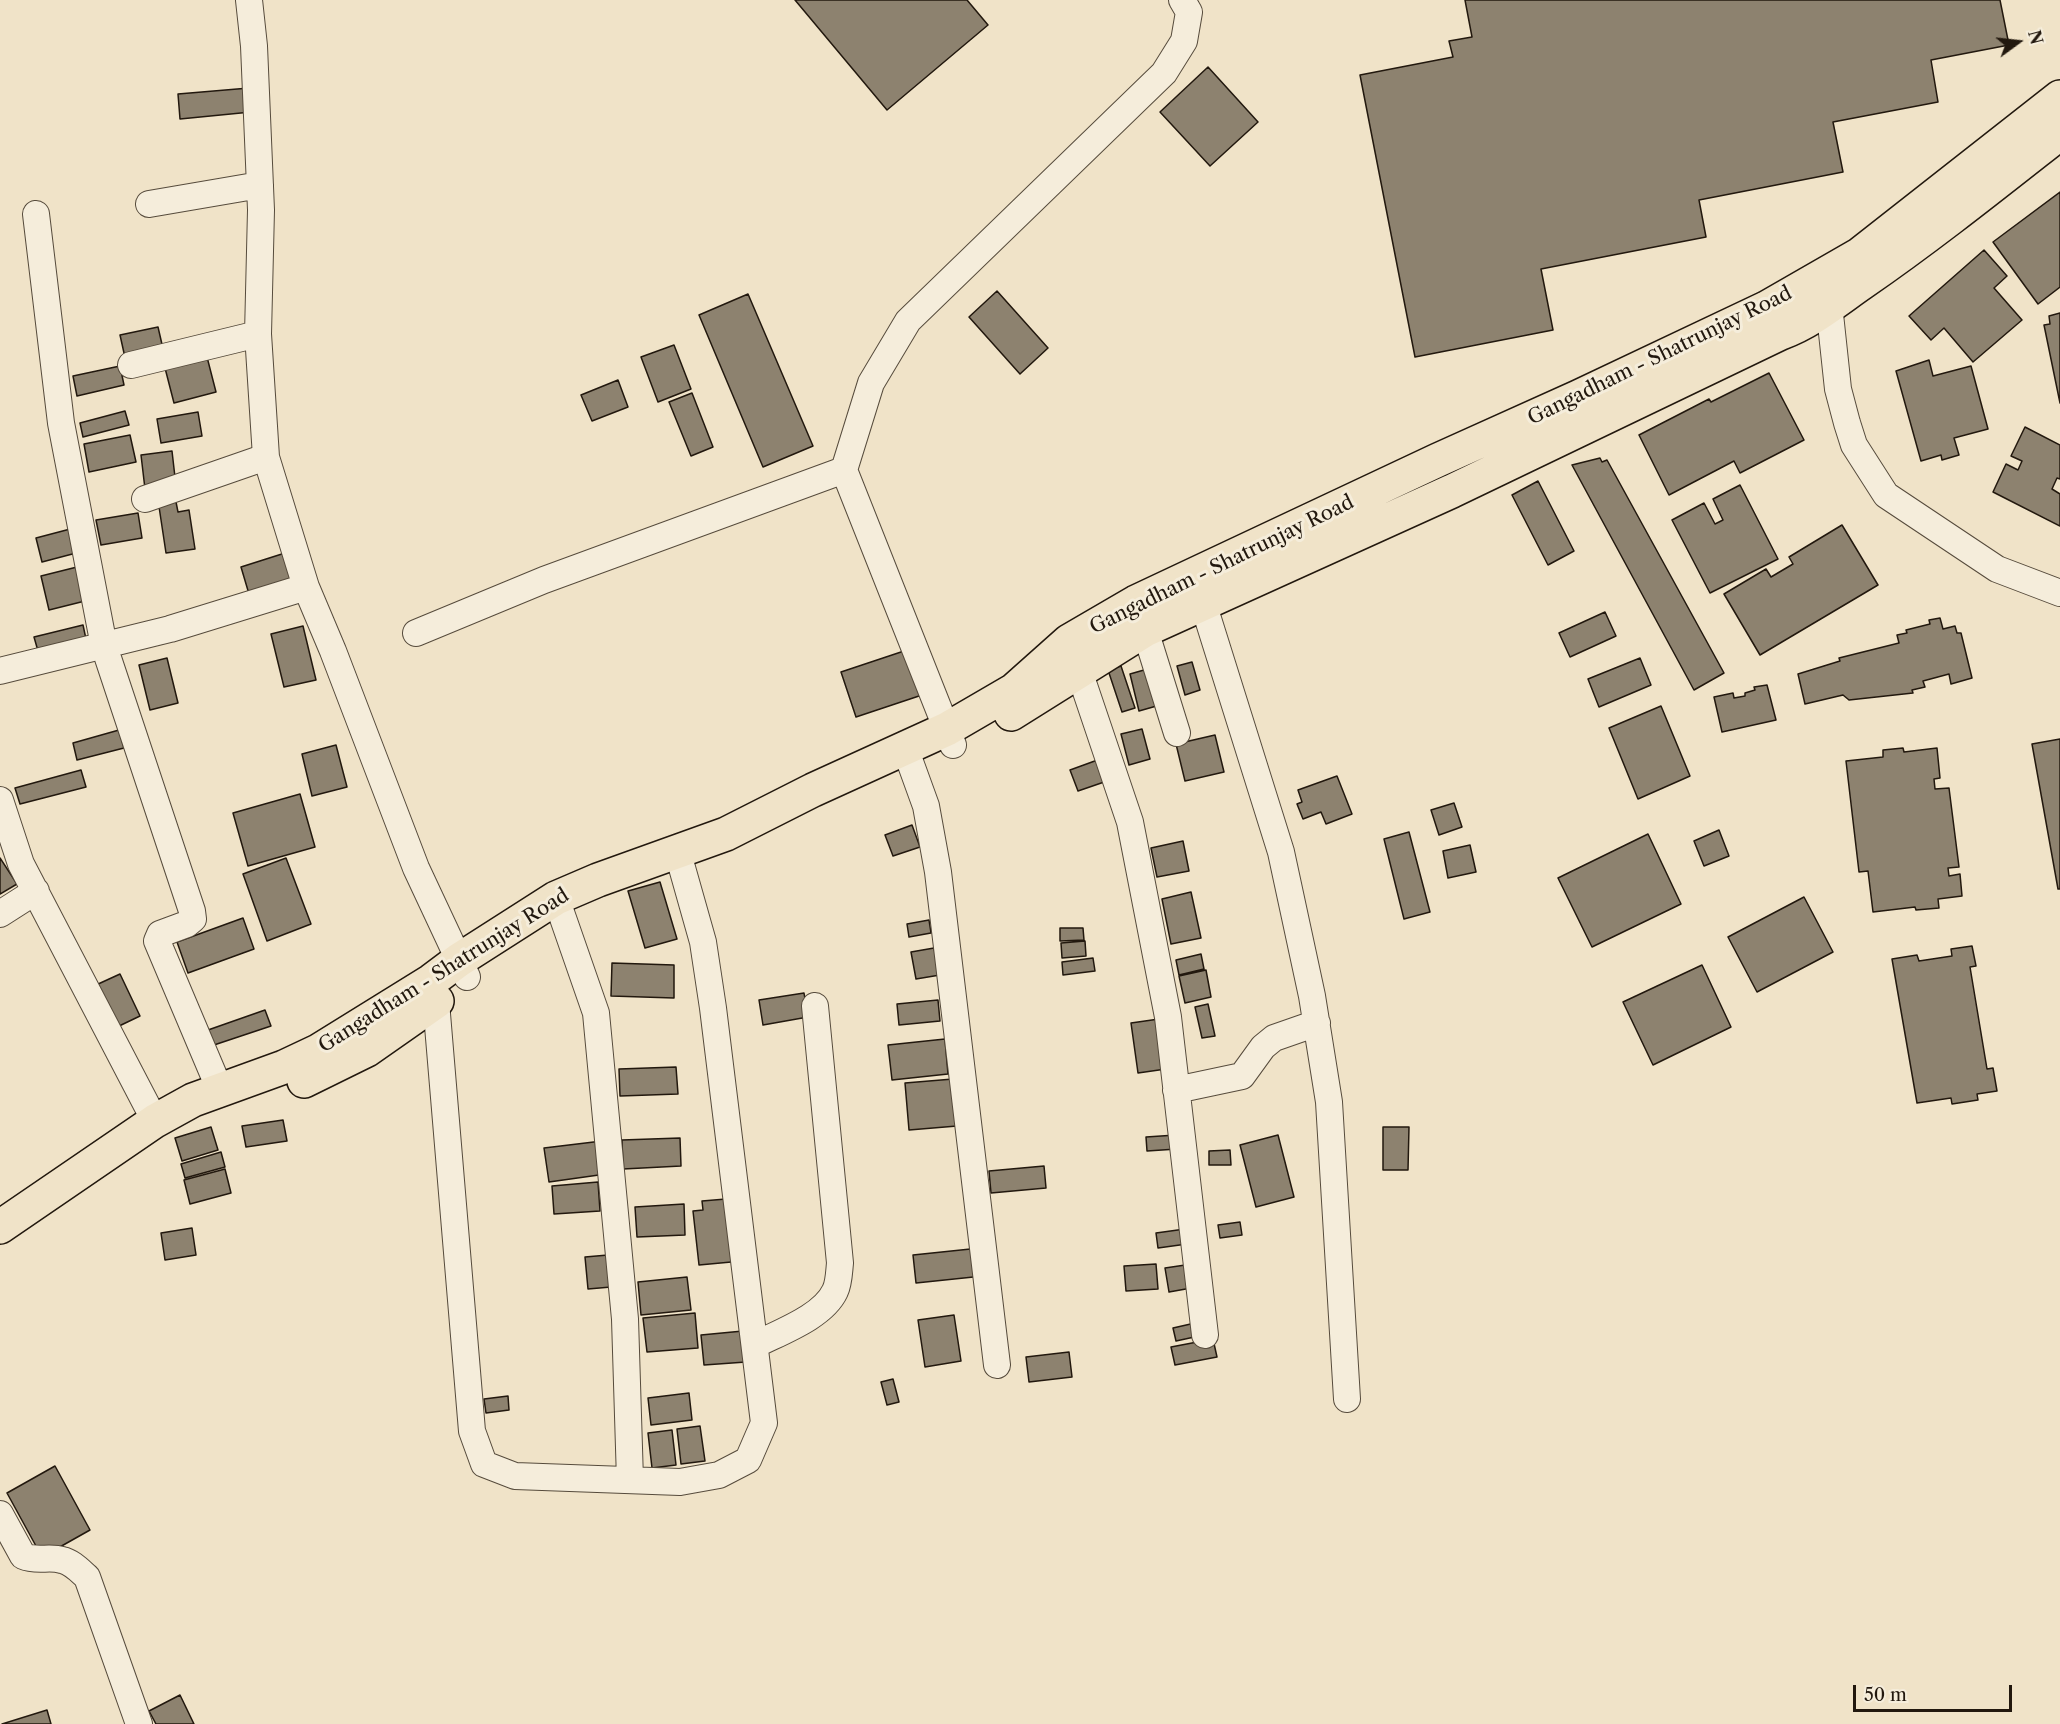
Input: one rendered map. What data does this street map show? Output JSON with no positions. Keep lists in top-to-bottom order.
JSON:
{
  "streets": {
    "main road": ["Gangadham - Shatrunjay Road"]
  },
  "scale_bar": "50 m",
  "north": "right"
}
